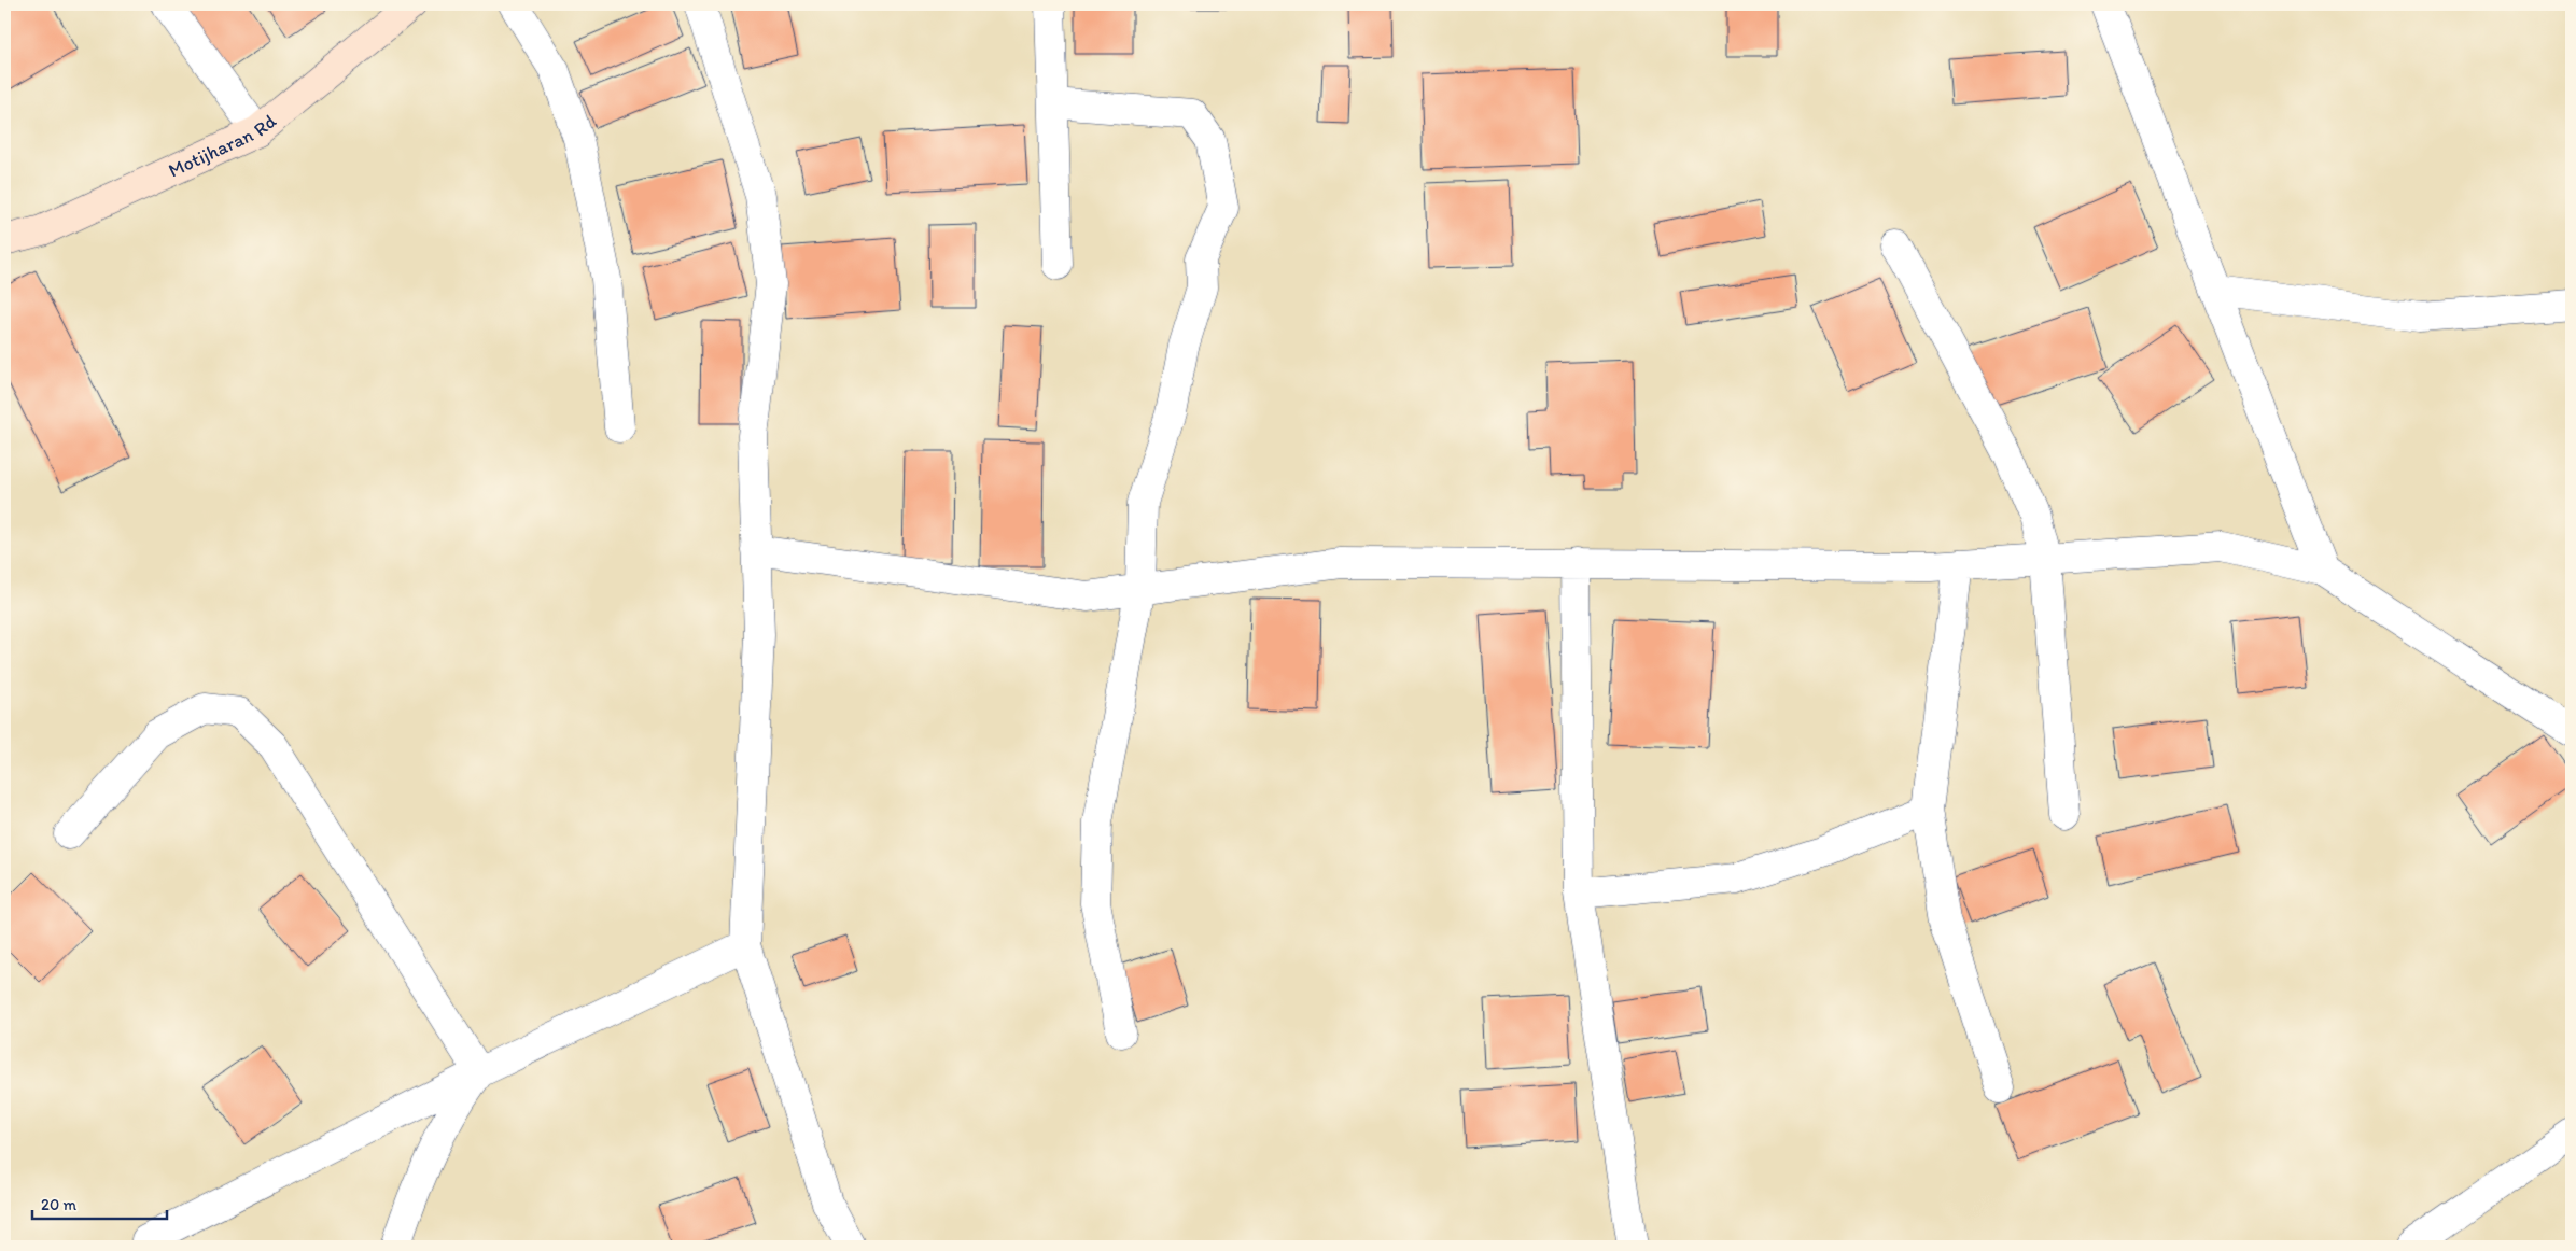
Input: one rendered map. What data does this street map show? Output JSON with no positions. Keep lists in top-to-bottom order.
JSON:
{
  "streets": {
    "main road": ["Motijharan Rd"]
  },
  "scale_bar": "20 m"
}
